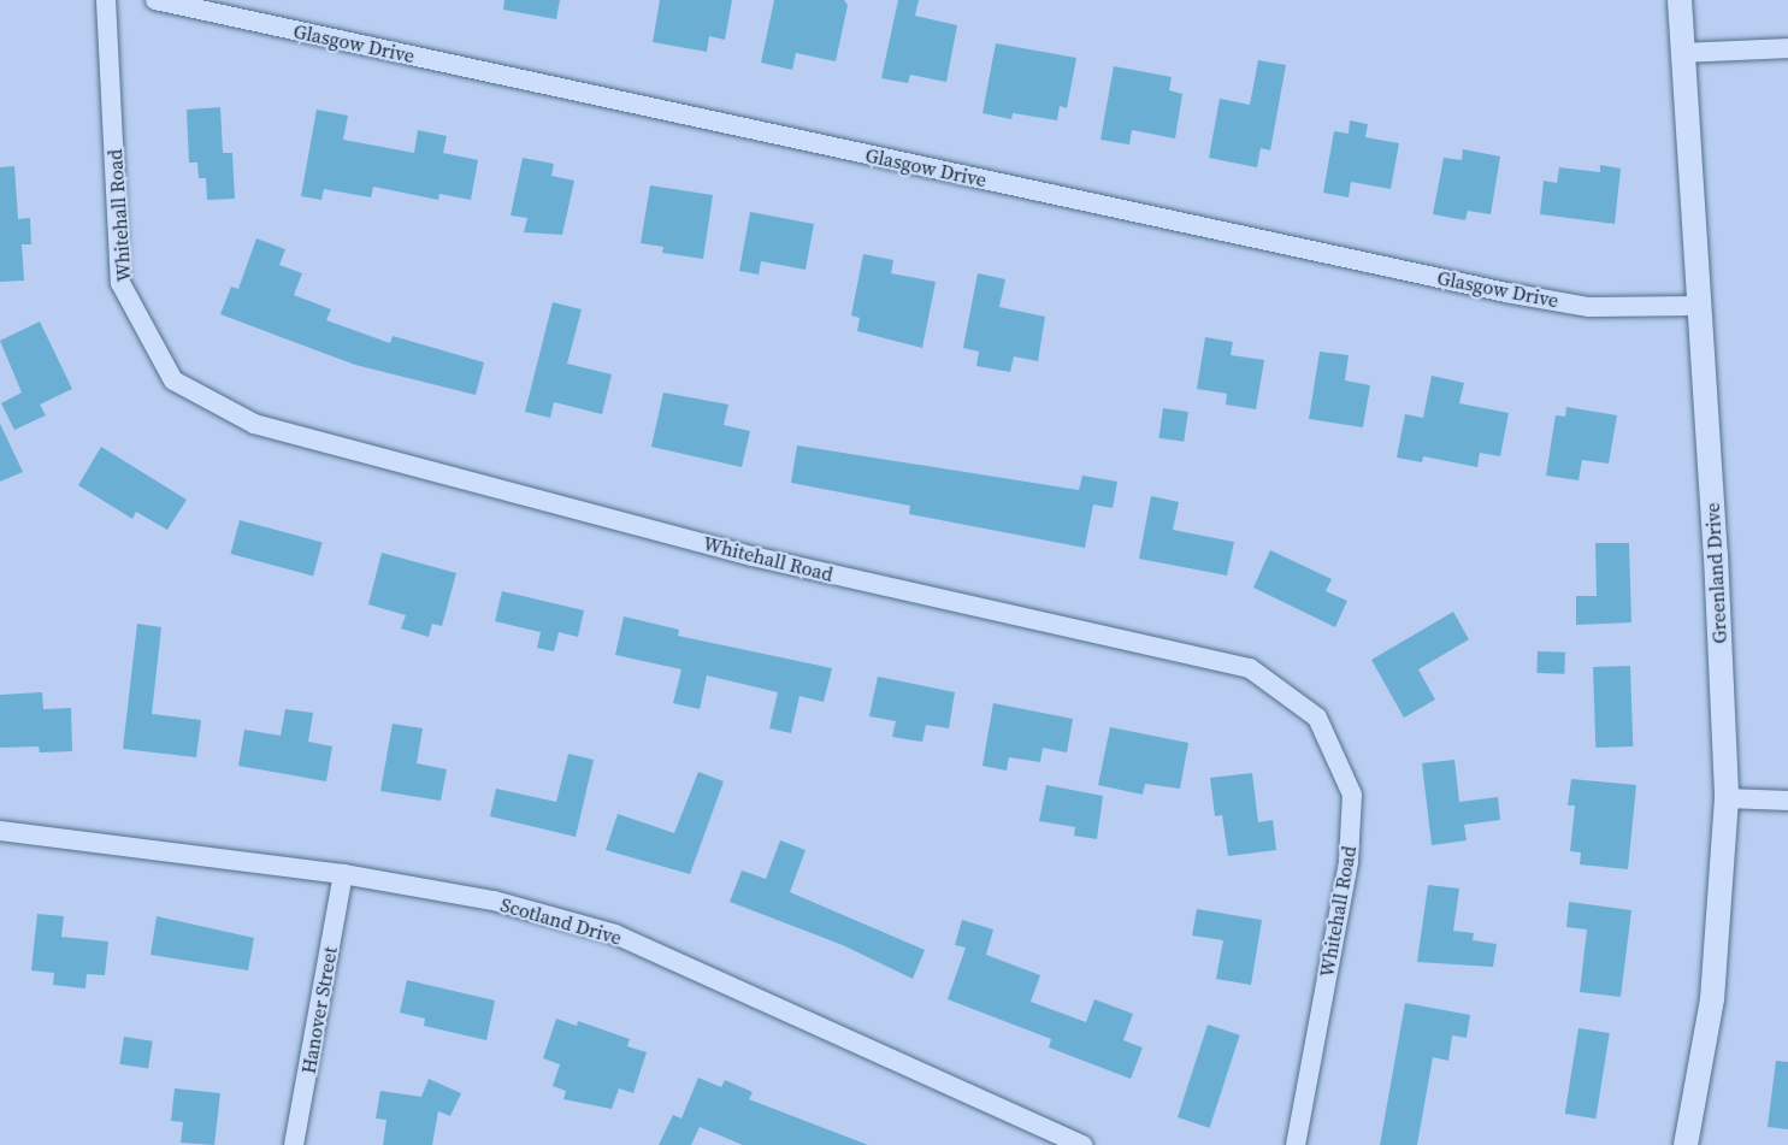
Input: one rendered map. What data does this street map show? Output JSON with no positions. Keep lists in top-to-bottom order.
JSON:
{
  "streets": {
    "street": [
      "Glasgow Drive",
      "Whitehall Road",
      "Greenland Drive",
      "Scotland Drive",
      "Hanover Street"
    ]
  },
  "crossings": [
    ["Glasgow Drive", "Greenland Drive"],
    ["Scotland Drive", "Hanover Street"]
  ]
}
